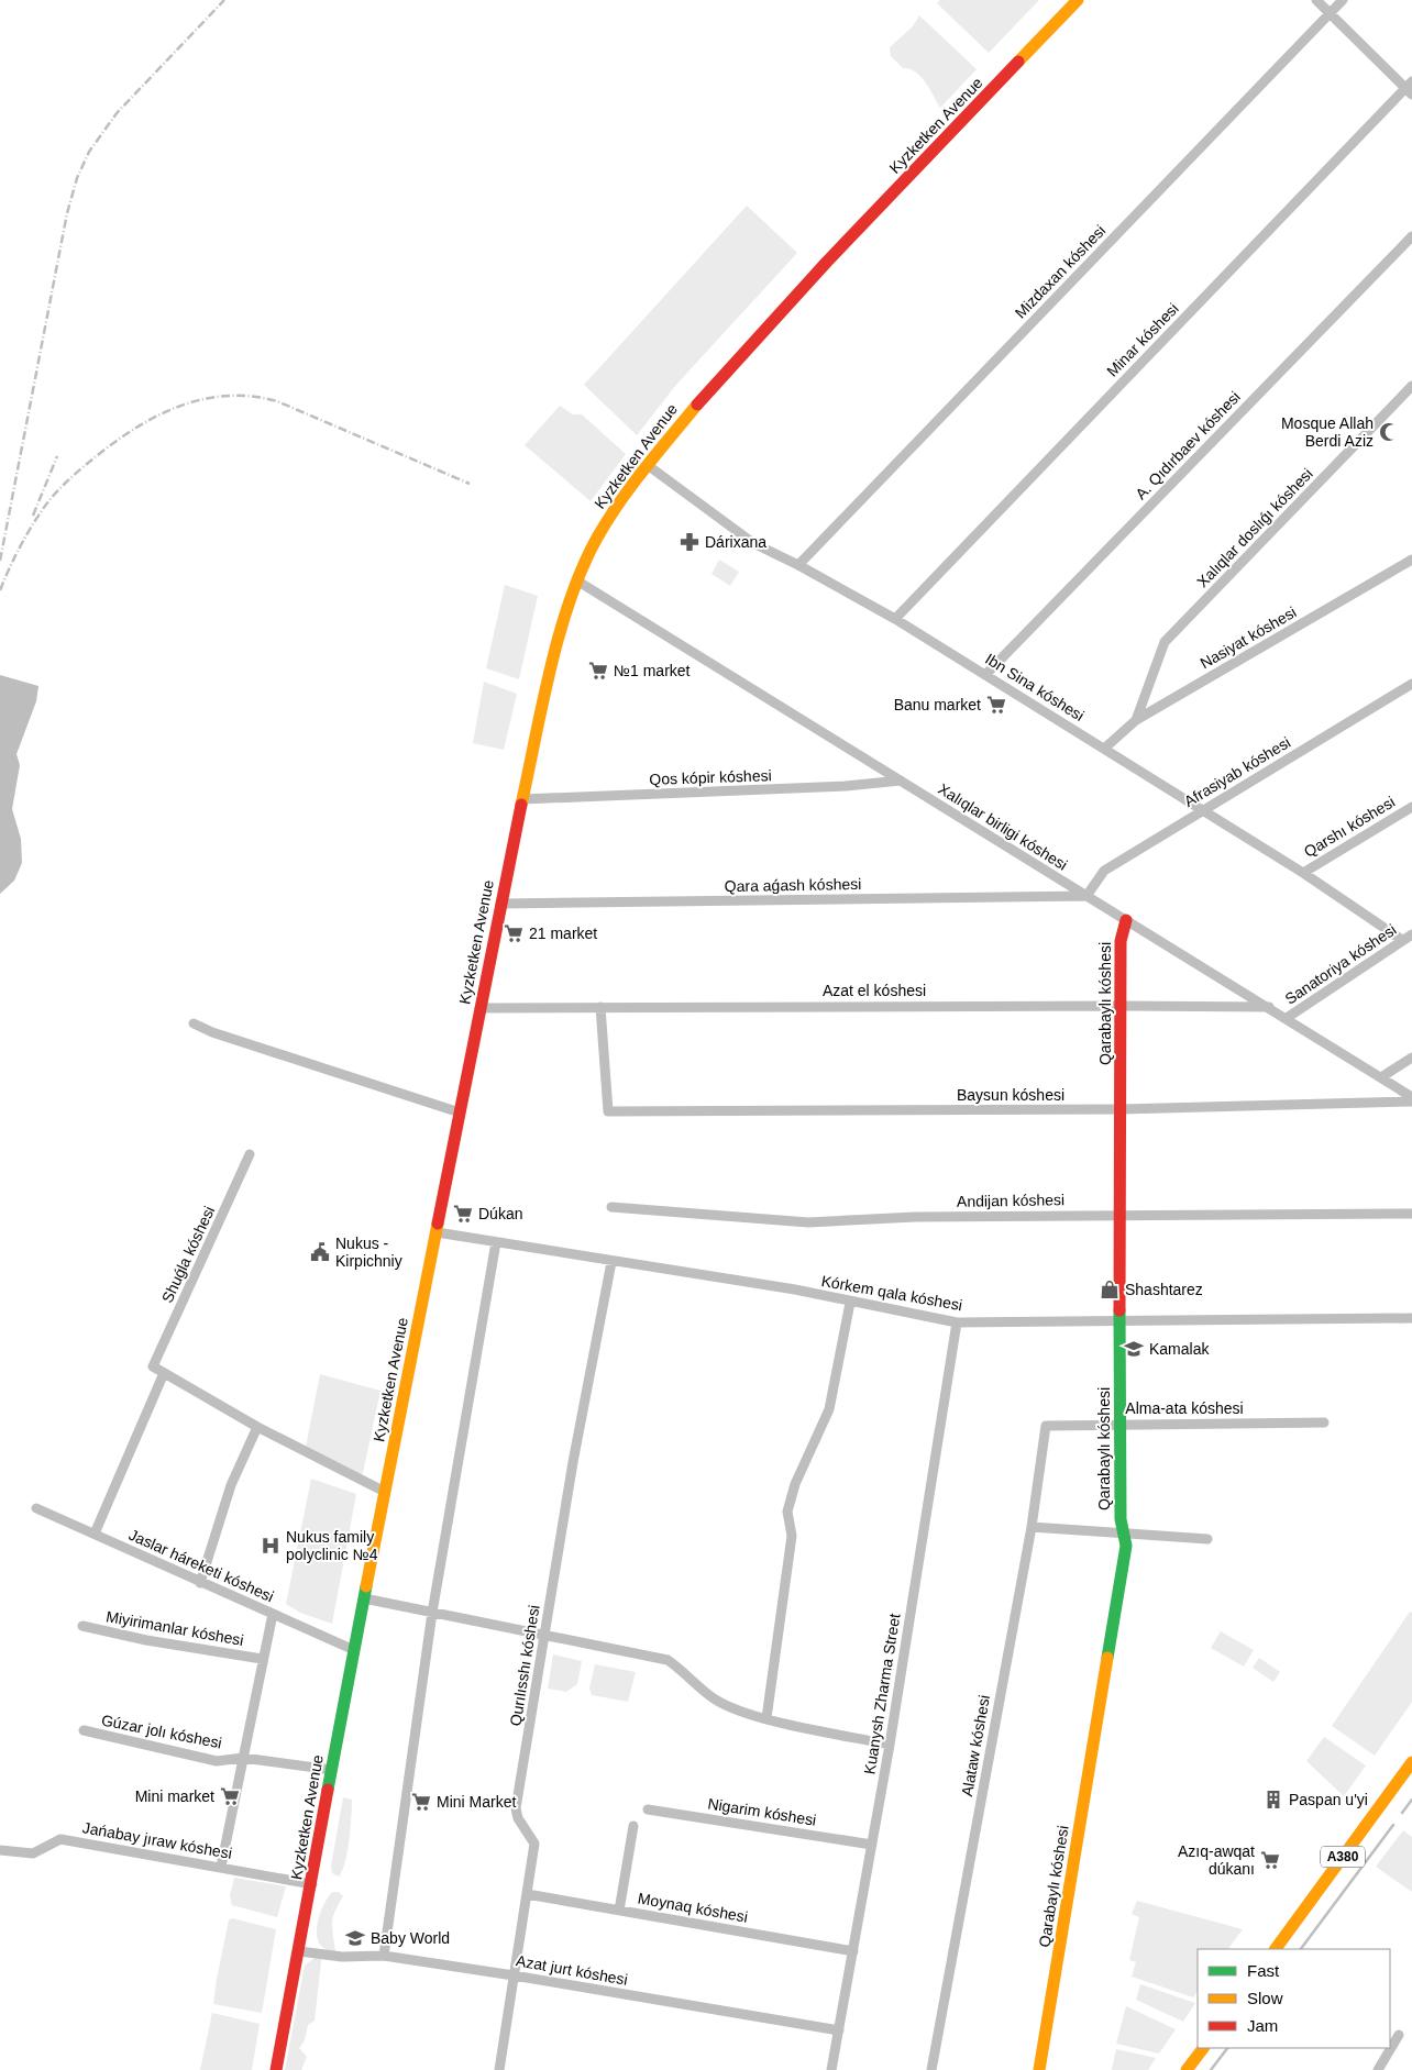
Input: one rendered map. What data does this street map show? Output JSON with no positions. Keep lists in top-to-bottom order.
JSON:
{
  "streets": {
    "main road": ["Kyzketken Avenue", "Qarabaylı kóshesi", "A380"],
    "street": [
      "Mizdaxan kóshesi",
      "Minar kóshesi",
      "A. Qıdırbaev kóshesi",
      "Xalıqlar doslıǵı kóshesi",
      "Nasiyat kóshesi",
      "Ibn Sina kóshesi",
      "Afrasiyab kóshesi",
      "Qos kópir kóshesi",
      "Xalıqlar birligi kóshesi",
      "Qarshı kóshesi",
      "Qara aǵash kóshesi",
      "Sanatoriya kóshesi",
      "Azat el kóshesi",
      "Baysun kóshesi",
      "Andijan kóshesi",
      "Shuǵla kóshesi",
      "Kórkem qala kóshesi",
      "Alma-ata kóshesi",
      "Jaslar háreketi kóshesi",
      "Miyirimanlar kóshesi",
      "Qurılısshı kóshesi",
      "Kuanysh Zharma Street",
      "Gúzar jolı kóshesi",
      "Alataw kóshesi",
      "Nigarim kóshesi",
      "Jańabay jıraw kóshesi",
      "Moynaq kóshesi",
      "Azat jurt kóshesi"
    ]
  },
  "crossings": [
    ["Kyzketken Avenue", "Ibn Sina kóshesi"],
    ["Kyzketken Avenue", "Qos kópir kóshesi"],
    ["Kyzketken Avenue", "Xalıqlar birligi kóshesi"],
    ["Kyzketken Avenue", "Qara aǵash kóshesi"],
    ["Kyzketken Avenue", "Azat el kóshesi"],
    ["Kyzketken Avenue", "Kórkem qala kóshesi"],
    ["Kyzketken Avenue", "Jaslar háreketi kóshesi"],
    ["Kyzketken Avenue", "Gúzar jolı kóshesi"],
    ["Kyzketken Avenue", "Jańabay jıraw kóshesi"],
    ["Kyzketken Avenue", "Azat jurt kóshesi"],
    ["Mizdaxan kóshesi", "Ibn Sina kóshesi"],
    ["Minar kóshesi", "Ibn Sina kóshesi"],
    ["A. Qıdırbaev kóshesi", "Ibn Sina kóshesi"],
    ["Xalıqlar doslıǵı kóshesi", "Nasiyat kóshesi"],
    ["Nasiyat kóshesi", "Ibn Sina kóshesi"],
    ["Ibn Sina kóshesi", "Afrasiyab kóshesi"],
    ["Ibn Sina kóshesi", "Qarshı kóshesi"],
    ["Ibn Sina kóshesi", "Sanatoriya kóshesi"],
    ["Afrasiyab kóshesi", "Xalıqlar birligi kóshesi"],
    ["Afrasiyab kóshesi", "Qara aǵash kóshesi"],
    ["Qos kópir kóshesi", "Xalıqlar birligi kóshesi"],
    ["Xalıqlar birligi kóshesi", "Qara aǵash kóshesi"],
    ["Xalıqlar birligi kóshesi", "Sanatoriya kóshesi"],
    ["Xalıqlar birligi kóshesi", "Azat el kóshesi"],
    ["Xalıqlar birligi kóshesi", "Qarabaylı kóshesi"],
    ["Azat el kóshesi", "Qarabaylı kóshesi"],
    ["Azat el kóshesi", "Baysun kóshesi"],
    ["Qarabaylı kóshesi", "Baysun kóshesi"],
    ["Qarabaylı kóshesi", "Andijan kóshesi"],
    ["Qarabaylı kóshesi", "Kórkem qala kóshesi"],
    ["Qarabaylı kóshesi", "Alma-ata kóshesi"],
    ["Kórkem qala kóshesi", "Qurılısshı kóshesi"],
    ["Kórkem qala kóshesi", "Kuanysh Zharma Street"],
    ["Alma-ata kóshesi", "Alataw kóshesi"],
    ["Qurılısshı kóshesi", "Moynaq kóshesi"],
    ["Qurılısshı kóshesi", "Azat jurt kóshesi"],
    ["Kuanysh Zharma Street", "Nigarim kóshesi"],
    ["Kuanysh Zharma Street", "Moynaq kóshesi"],
    ["Kuanysh Zharma Street", "Azat jurt kóshesi"]
  ],
  "places": {
    "mosque": ["Mosque Allah Berdi Aziz"],
    "pharmacy": ["Dárixana"],
    "supermarket": [
      "№1 market",
      "Banu market",
      "21 market",
      "Dúkan",
      "Mini market",
      "Mini Market",
      "Azıq-awqat dúkanı"
    ],
    "public building": ["Nukus - Kirpichniy"],
    "shop": ["Shashtarez"],
    "school or university": ["Kamalak", "Baby World"],
    "hospital": ["Nukus family polyclinic №4"],
    "building": ["Paspan u'yi"]
  },
  "legend": ["Fast", "Slow", "Jam"]
}
